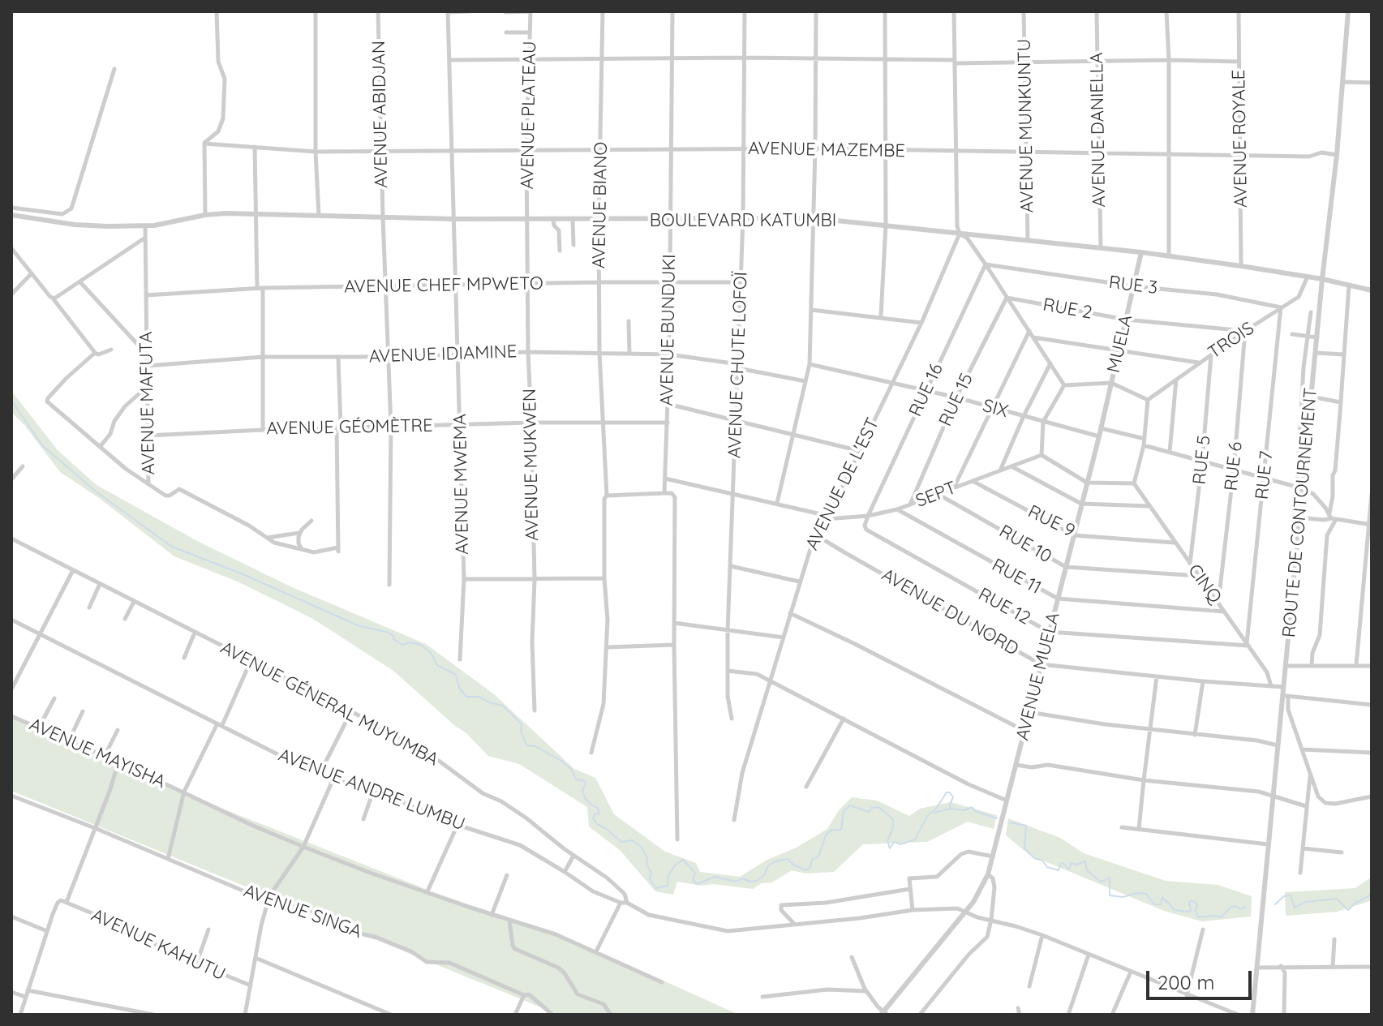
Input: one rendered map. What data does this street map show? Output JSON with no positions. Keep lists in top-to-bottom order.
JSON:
{
  "streets": {
    "street": [
      "AVENUE ABIDJAN",
      "AVENUE PLATEAU",
      "AVENUE MUNKUNTU",
      "AVENUE DANIELLA",
      "AVENUE ROYALE",
      "AVENUE MAZEMBE",
      "AVENUE BIANO",
      "BOULEVARD KATUMBI",
      "AVENUE CHEF MPWETO",
      "RUE 3",
      "RUE 2",
      "AVENUE BUNDUKI",
      "TROIS",
      "MUELA",
      "AVENUE IDIAMINE",
      "AVENUE CHUTE LOFOÏ",
      "RUE 16",
      "RUE 15",
      "AVENUE MAFUTA",
      "SIX",
      "AVENUE GÉOMÈTRE",
      "RUE 5",
      "AVENUE MUKWEN",
      "RUE 6",
      "RUE 7",
      "AVENUE MWEMA",
      "AVENUE DE L'EST",
      "SEPT",
      "ROUTE DE CONTOURNEMENT",
      "RUE 9",
      "RUE 10",
      "RUE 11",
      "CINQ",
      "RUE 12",
      "AVENUE DU NORD",
      "AVENUE MUELA",
      "AVENUE GÉNERAL MUYUMBA",
      "AVENUE MAYISHA",
      "AVENUE ANDRE LUMBU",
      "AVENUE SINGA",
      "AVENUE KAHUTU"
    ]
  },
  "crossings": [
    ["AVENUE ABIDJAN", "AVENUE MAZEMBE"],
    ["AVENUE ABIDJAN", "BOULEVARD KATUMBI"],
    ["AVENUE ABIDJAN", "AVENUE CHEF MPWETO"],
    ["AVENUE ABIDJAN", "AVENUE IDIAMINE"],
    ["AVENUE ABIDJAN", "AVENUE GÉOMÈTRE"],
    ["AVENUE PLATEAU", "AVENUE MAZEMBE"],
    ["AVENUE PLATEAU", "BOULEVARD KATUMBI"],
    ["AVENUE PLATEAU", "AVENUE MUKWEN"],
    ["AVENUE MUNKUNTU", "AVENUE MAZEMBE"],
    ["AVENUE MUNKUNTU", "BOULEVARD KATUMBI"],
    ["AVENUE DANIELLA", "AVENUE MAZEMBE"],
    ["AVENUE DANIELLA", "BOULEVARD KATUMBI"],
    ["AVENUE ROYALE", "AVENUE MAZEMBE"],
    ["AVENUE ROYALE", "BOULEVARD KATUMBI"],
    ["AVENUE MAZEMBE", "AVENUE BIANO"],
    ["AVENUE MAZEMBE", "AVENUE BUNDUKI"],
    ["AVENUE MAZEMBE", "AVENUE CHUTE LOFOÏ"],
    ["AVENUE MAZEMBE", "AVENUE MWEMA"],
    ["AVENUE MAZEMBE", "ROUTE DE CONTOURNEMENT"],
    ["AVENUE BIANO", "BOULEVARD KATUMBI"],
    ["AVENUE BIANO", "AVENUE CHEF MPWETO"],
    ["AVENUE BIANO", "AVENUE IDIAMINE"],
    ["AVENUE BIANO", "AVENUE GÉOMÈTRE"],
    ["BOULEVARD KATUMBI", "AVENUE BUNDUKI"],
    ["BOULEVARD KATUMBI", "TROIS"],
    ["BOULEVARD KATUMBI", "MUELA"],
    ["BOULEVARD KATUMBI", "AVENUE CHUTE LOFOÏ"],
    ["BOULEVARD KATUMBI", "AVENUE MAFUTA"],
    ["BOULEVARD KATUMBI", "AVENUE MUKWEN"],
    ["BOULEVARD KATUMBI", "AVENUE MWEMA"],
    ["BOULEVARD KATUMBI", "AVENUE DE L'EST"],
    ["BOULEVARD KATUMBI", "ROUTE DE CONTOURNEMENT"],
    ["AVENUE CHEF MPWETO", "AVENUE BUNDUKI"],
    ["AVENUE CHEF MPWETO", "AVENUE CHUTE LOFOÏ"],
    ["AVENUE CHEF MPWETO", "AVENUE MAFUTA"],
    ["AVENUE CHEF MPWETO", "AVENUE MUKWEN"],
    ["AVENUE CHEF MPWETO", "AVENUE MWEMA"],
    ["RUE 3", "TROIS"],
    ["RUE 3", "MUELA"],
    ["RUE 3", "RUE 16"],
    ["RUE 3", "RUE 7"],
    ["RUE 2", "TROIS"],
    ["RUE 2", "MUELA"],
    ["RUE 2", "RUE 15"],
    ["RUE 2", "RUE 6"],
    ["AVENUE BUNDUKI", "AVENUE IDIAMINE"],
    ["AVENUE BUNDUKI", "AVENUE GÉOMÈTRE"],
    ["AVENUE BUNDUKI", "SEPT"],
    ["TROIS", "RUE 5"],
    ["TROIS", "RUE 6"],
    ["TROIS", "RUE 7"],
    ["MUELA", "SIX"],
    ["MUELA", "AVENUE MUELA"],
    ["AVENUE IDIAMINE", "AVENUE CHUTE LOFOÏ"],
    ["AVENUE IDIAMINE", "AVENUE MAFUTA"],
    ["AVENUE IDIAMINE", "AVENUE MUKWEN"],
    ["AVENUE IDIAMINE", "AVENUE MWEMA"],
    ["AVENUE CHUTE LOFOÏ", "SEPT"],
    ["RUE 16", "SIX"],
    ["RUE 16", "SEPT"],
    ["RUE 16", "RUE 12"],
    ["RUE 15", "SIX"],
    ["RUE 15", "SEPT"],
    ["AVENUE MAFUTA", "AVENUE GÉOMÈTRE"],
    ["SIX", "AVENUE DE L'EST"],
    ["SIX", "AVENUE MUELA"],
    ["AVENUE GÉOMÈTRE", "AVENUE MUKWEN"],
    ["AVENUE GÉOMÈTRE", "AVENUE MWEMA"],
    ["RUE 5", "CINQ"],
    ["AVENUE MUKWEN", "AVENUE MWEMA"],
    ["RUE 6", "CINQ"],
    ["RUE 7", "CINQ"],
    ["RUE 7", "RUE 12"],
    ["AVENUE DE L'EST", "SEPT"],
    ["AVENUE DE L'EST", "AVENUE DU NORD"],
    ["SEPT", "RUE 9"],
    ["SEPT", "RUE 10"],
    ["SEPT", "RUE 11"],
    ["SEPT", "RUE 12"],
    ["ROUTE DE CONTOURNEMENT", "AVENUE DU NORD"],
    ["RUE 9", "CINQ"],
    ["RUE 9", "AVENUE MUELA"],
    ["RUE 10", "CINQ"],
    ["RUE 10", "AVENUE MUELA"],
    ["RUE 11", "CINQ"],
    ["RUE 11", "AVENUE MUELA"],
    ["CINQ", "RUE 12"],
    ["CINQ", "AVENUE DU NORD"],
    ["RUE 12", "AVENUE MUELA"],
    ["AVENUE DU NORD", "AVENUE MUELA"],
    ["AVENUE MUELA", "AVENUE GÉNERAL MUYUMBA"],
    ["AVENUE GÉNERAL MUYUMBA", "AVENUE ANDRE LUMBU"]
  ],
  "scale_bar": "200 m"
}
